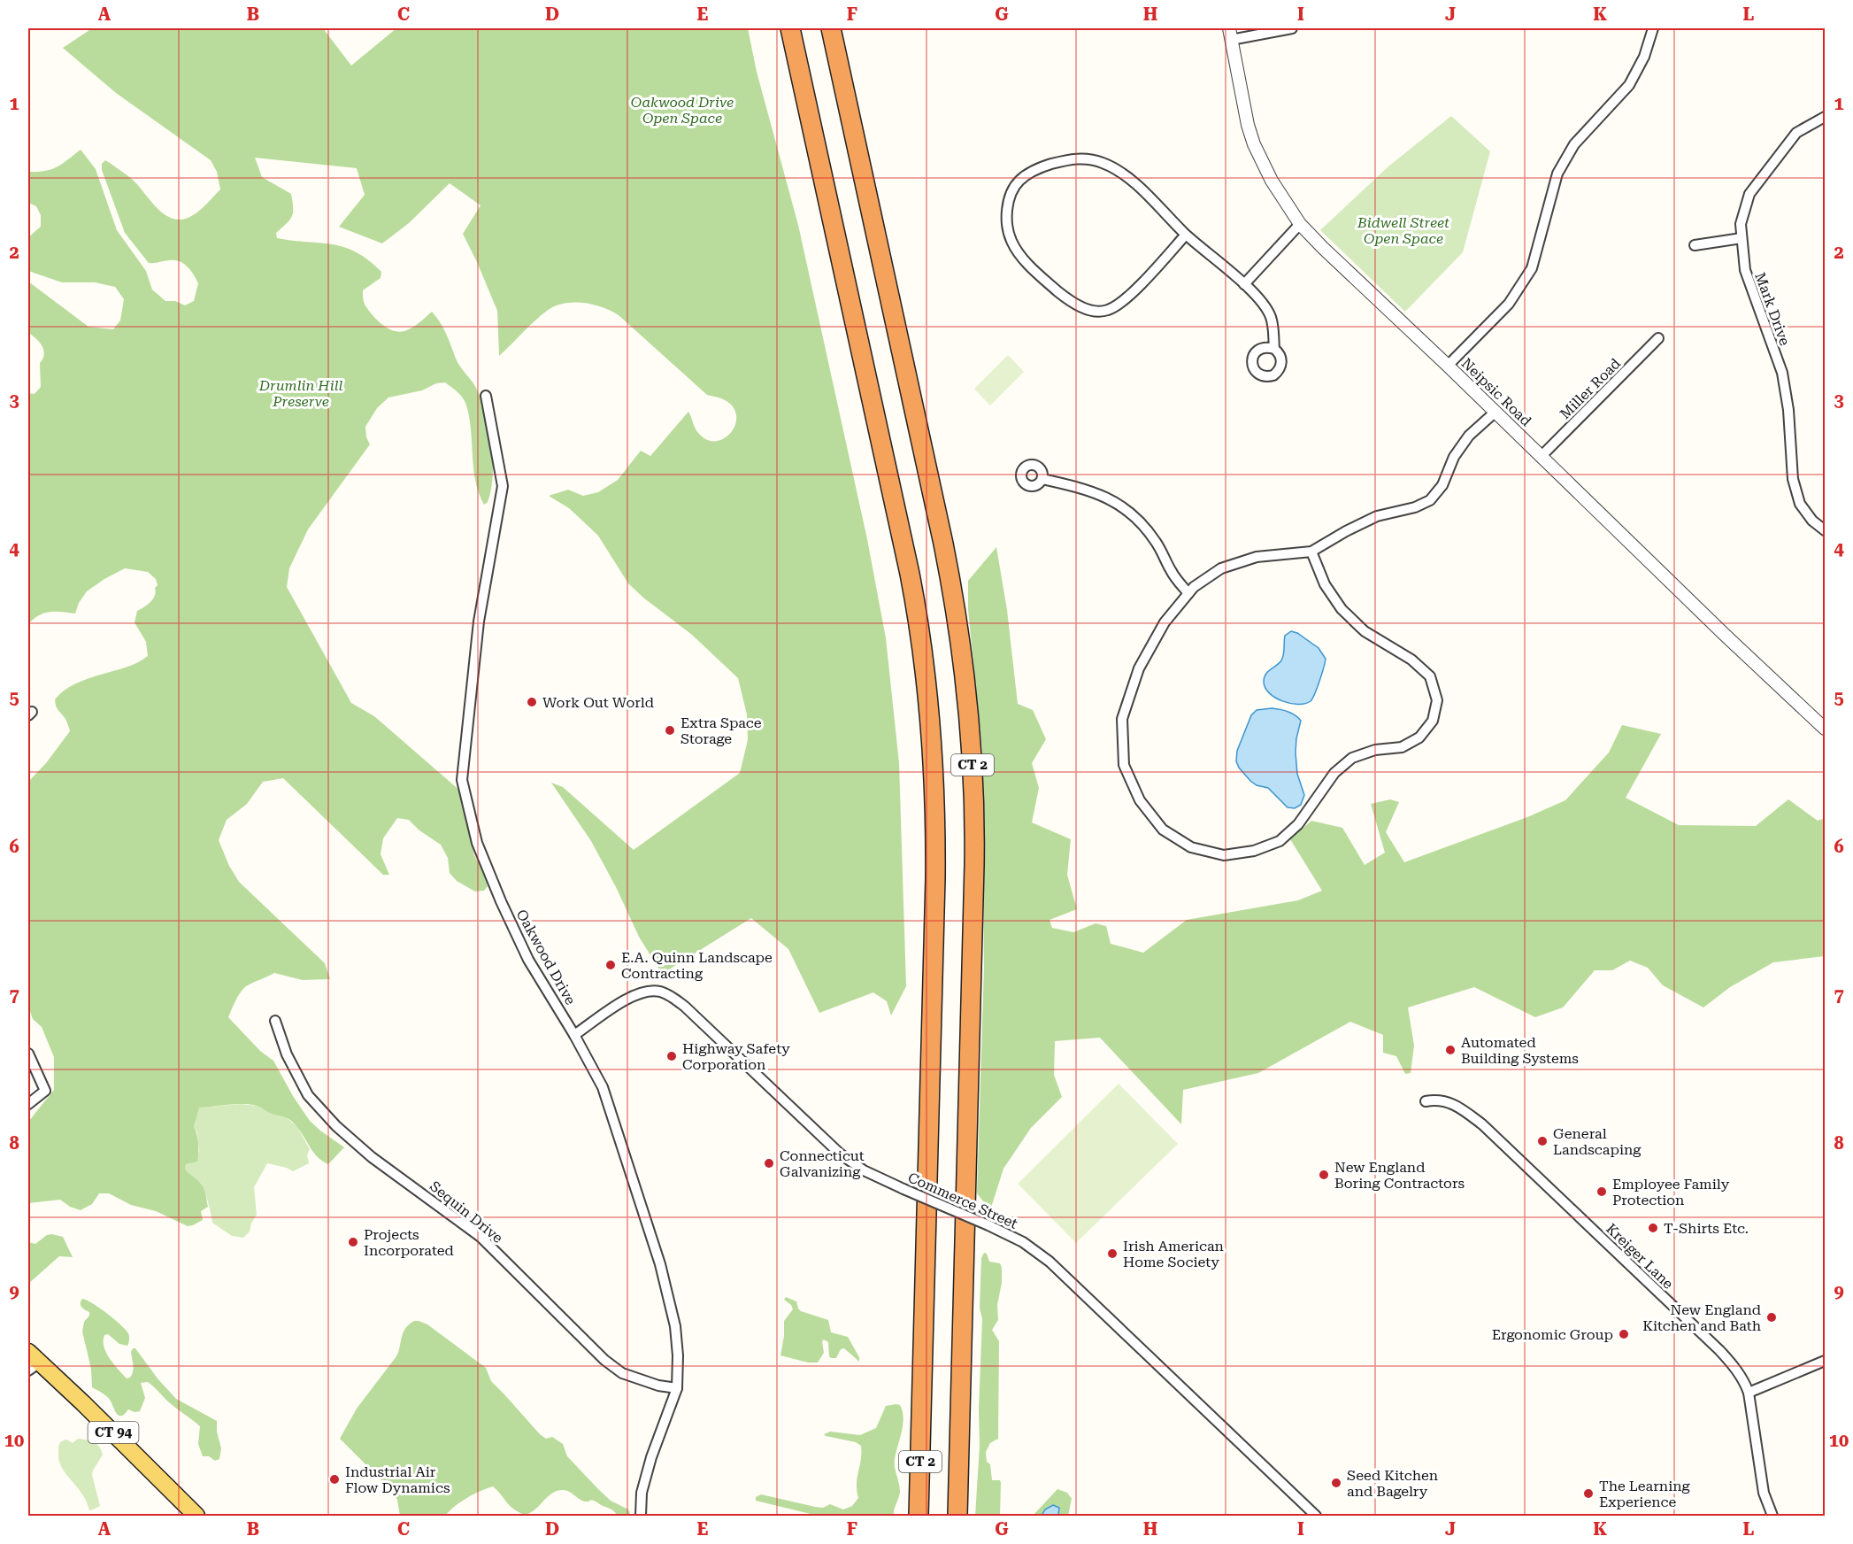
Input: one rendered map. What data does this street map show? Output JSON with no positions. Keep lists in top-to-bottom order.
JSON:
{
  "streets": {
    "highway": ["CT 2"],
    "main road": ["CT 94"],
    "street": [
      "Mark Drive",
      "Miller Road",
      "Neipsic Road",
      "Oakwood Drive",
      "Commerce Street",
      "Sequin Drive",
      "Kreiger Lane"
    ]
  },
  "crossings": [
    ["Miller Road", "Neipsic Road"],
    ["Oakwood Drive", "Commerce Street"],
    ["Oakwood Drive", "Sequin Drive"]
  ],
  "parks": ["Oakwood Drive Open Space", "Bidwell Street Open Space", "Drumlin Hill Preserve"],
  "places": [
    "Work Out World",
    "Extra Space Storage",
    "E.A. Quinn Landscape Contracting",
    "Automated Building Systems",
    "Highway Safety Corporation",
    "General Landscaping",
    "Connecticut Galvanizing",
    "New England Boring Contractors",
    "Employee Family Protection",
    "T-Shirts Etc.",
    "Projects Incorporated",
    "Irish American Home Society",
    "New England Kitchen and Bath",
    "Ergonomic Group",
    "Industrial Air Flow Dynamics",
    "Seed Kitchen and Bagelry",
    "The Learning Experience"
  ],
  "grid": {
    "columns": [
      "A",
      "B",
      "C",
      "D",
      "E",
      "F",
      "G",
      "H",
      "I",
      "J",
      "K",
      "L"
    ],
    "rows": [
      "1",
      "2",
      "3",
      "4",
      "5",
      "6",
      "7",
      "8",
      "9",
      "10"
    ]
  }
}
